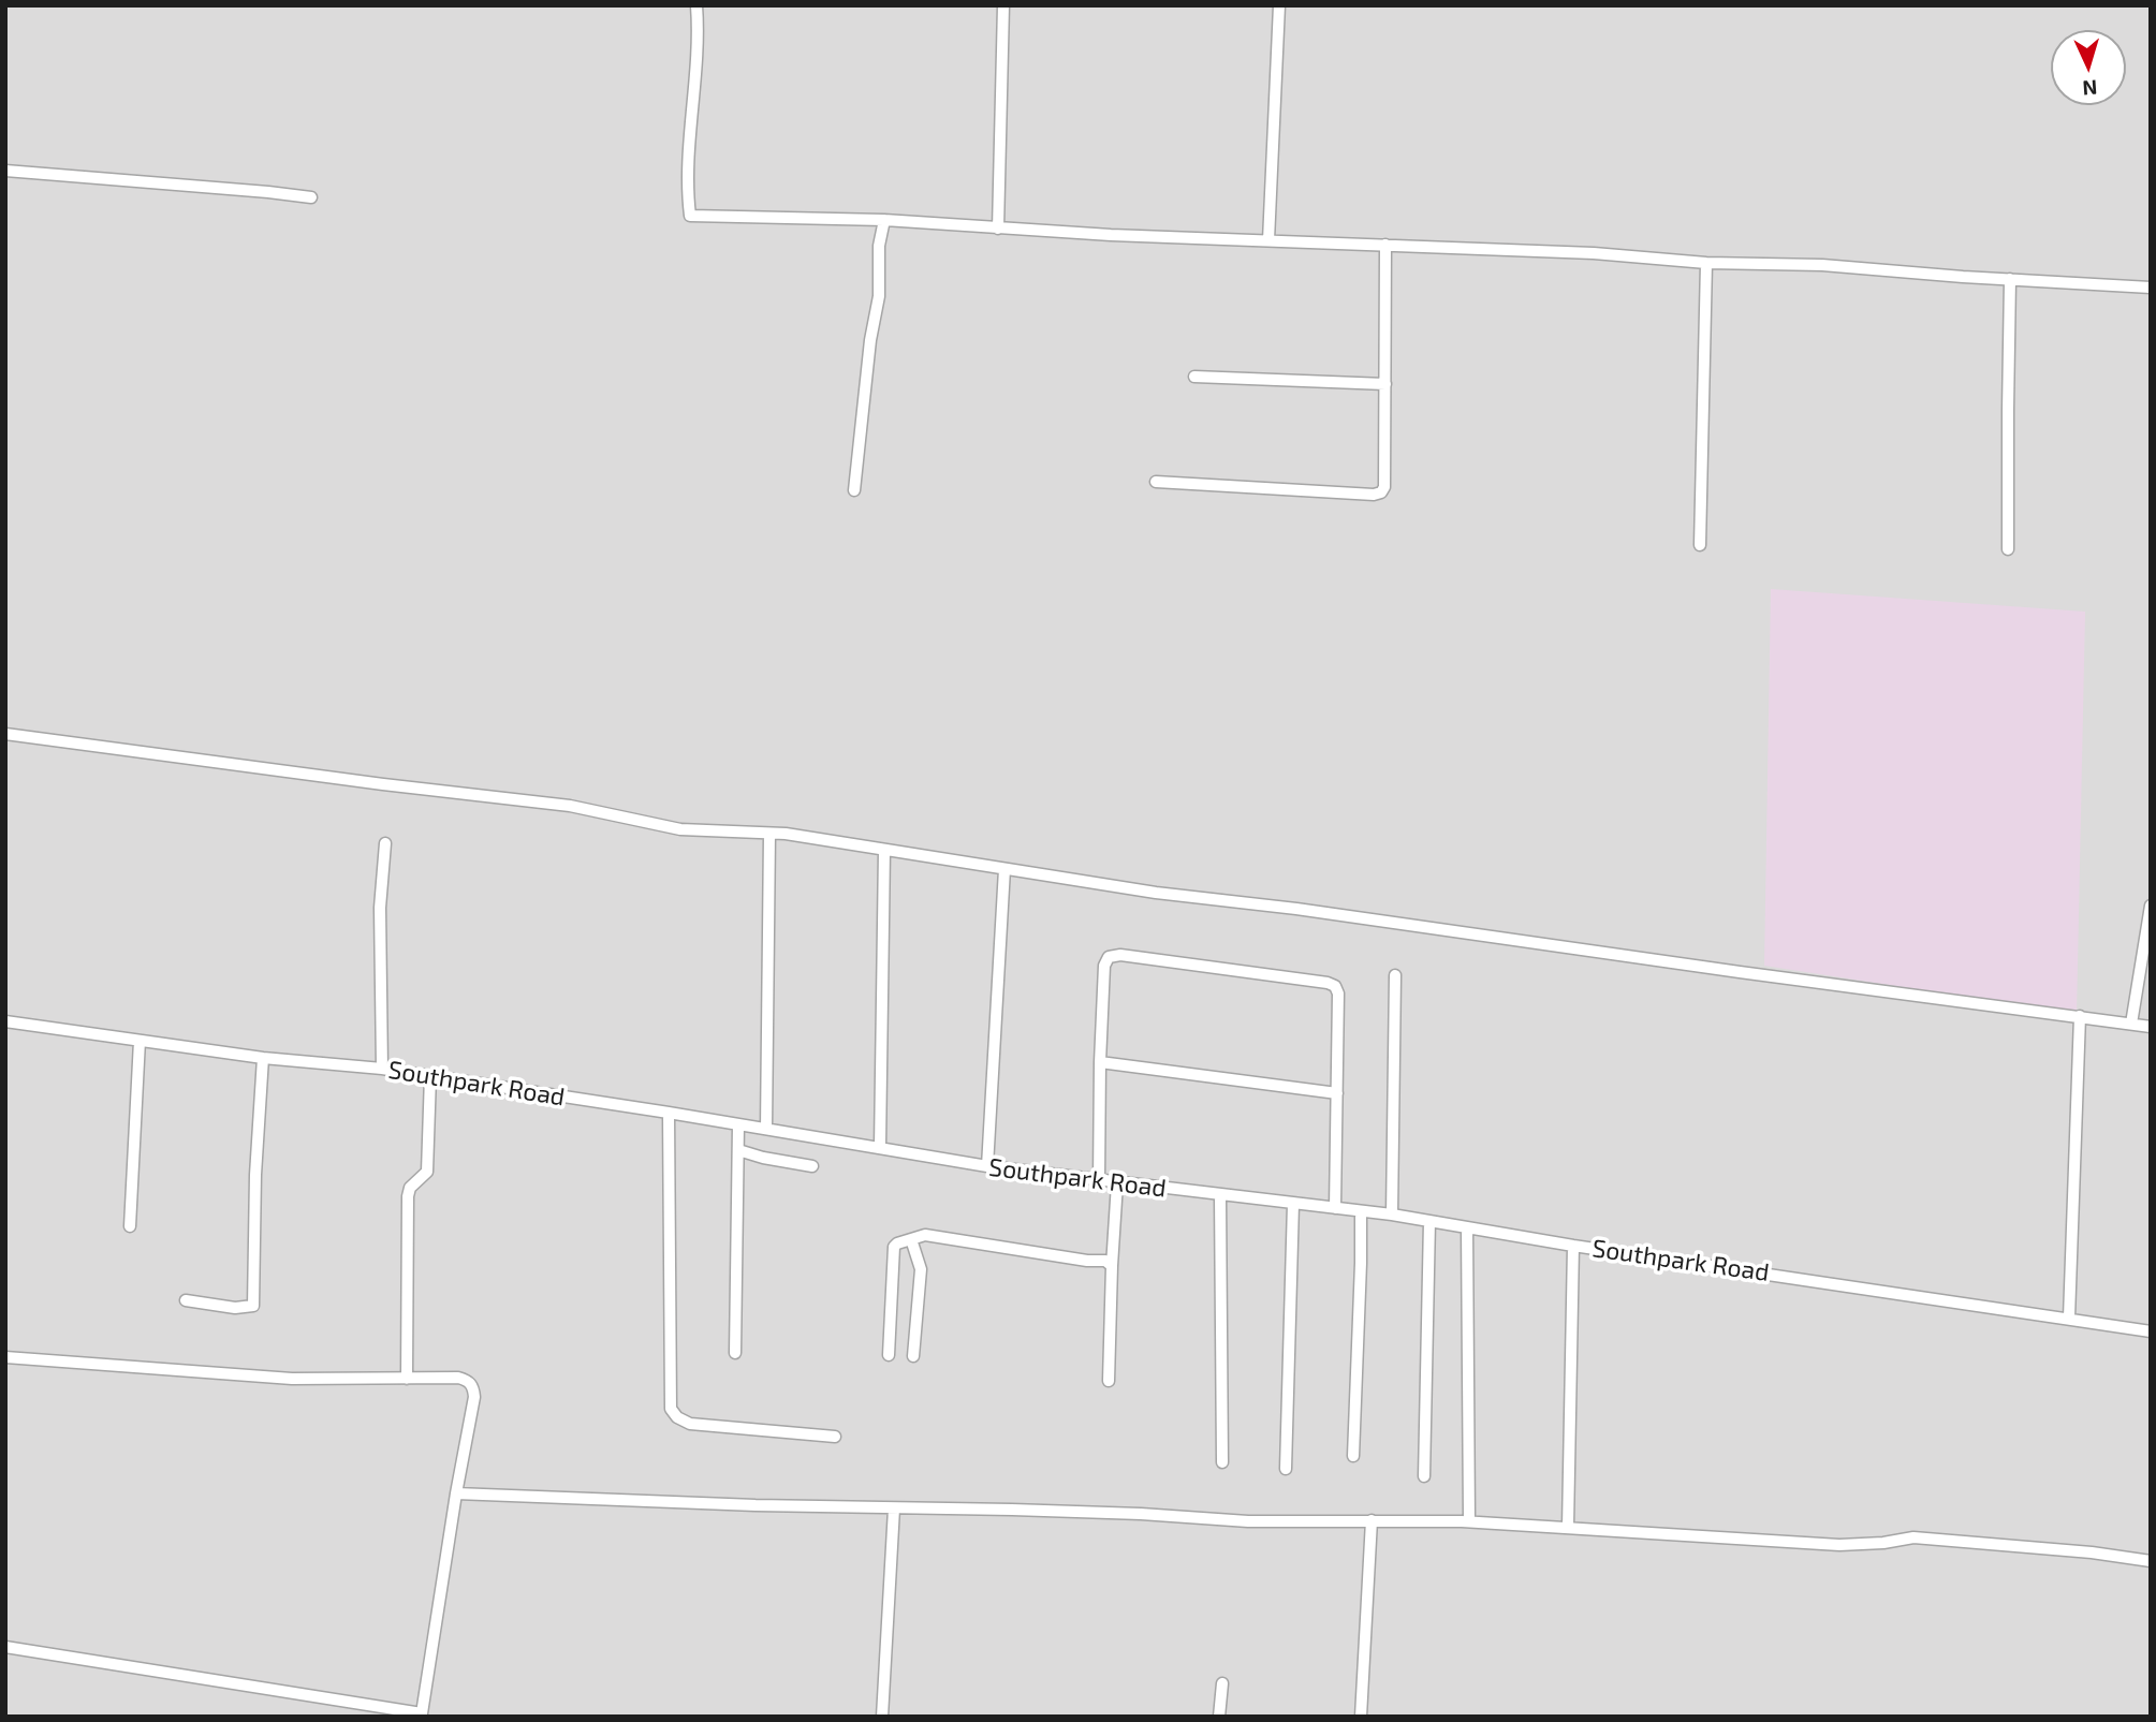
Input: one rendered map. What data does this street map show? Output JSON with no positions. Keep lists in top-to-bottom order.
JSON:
{
  "streets": {
    "street": ["Southpark Road"]
  },
  "north": "bottom"
}
